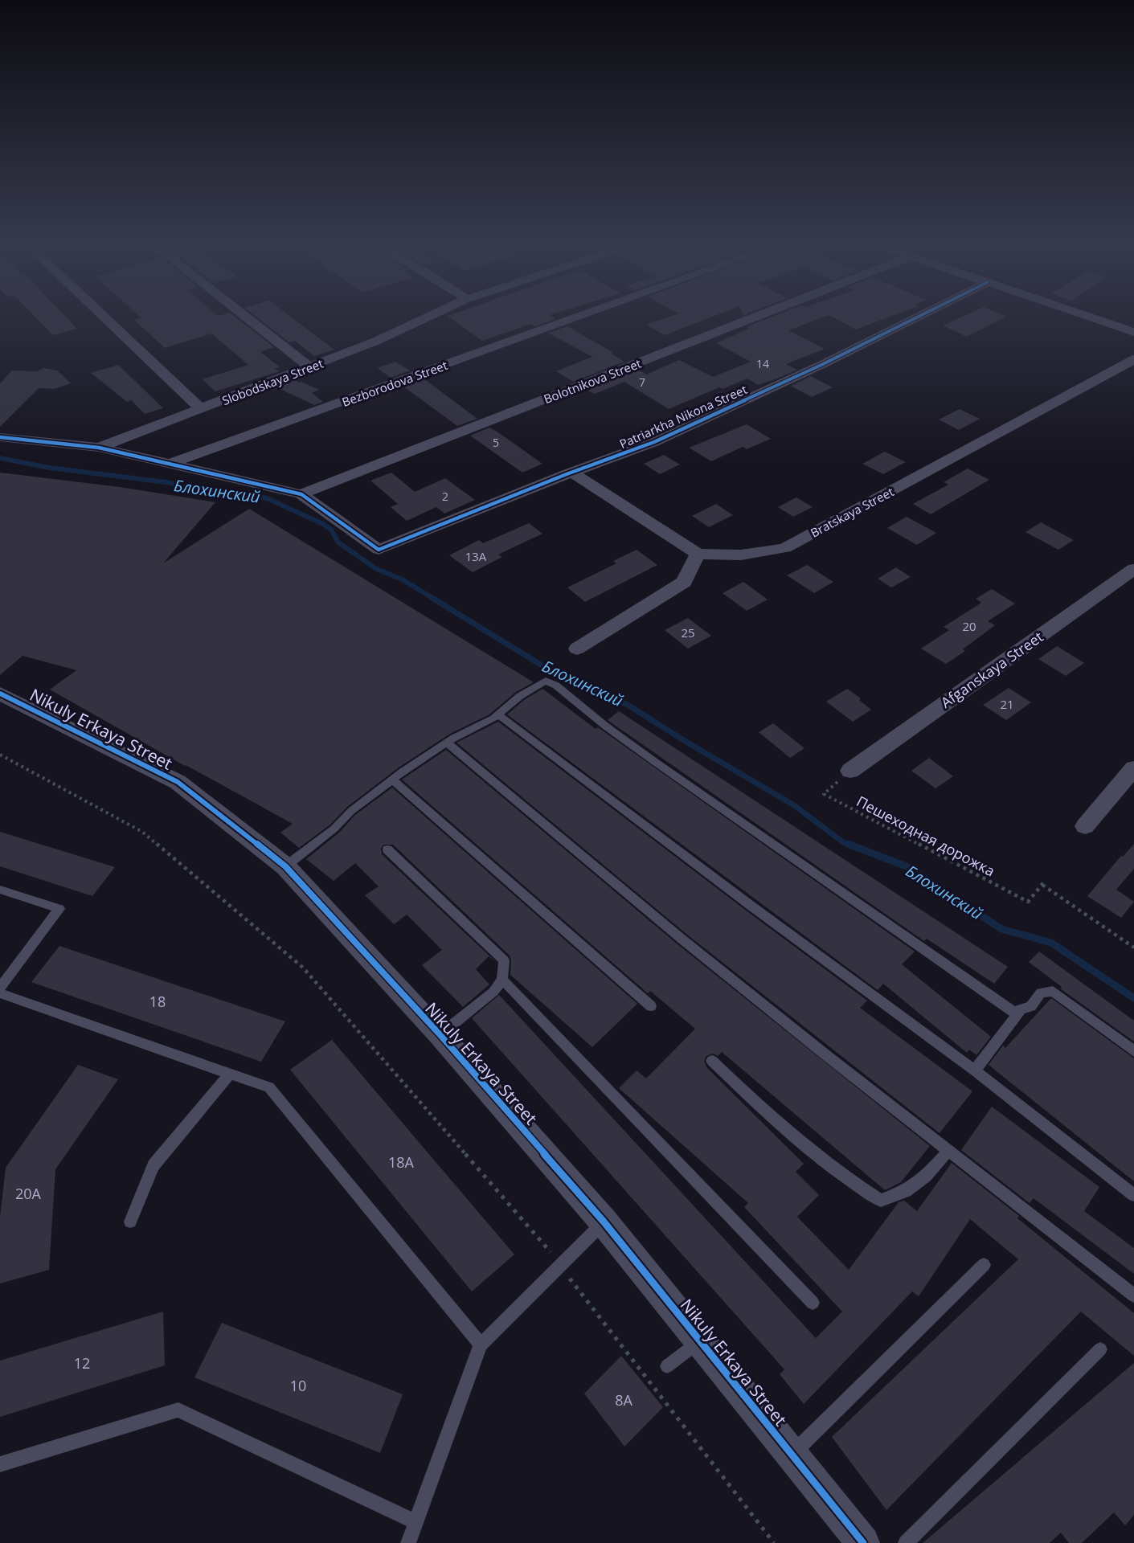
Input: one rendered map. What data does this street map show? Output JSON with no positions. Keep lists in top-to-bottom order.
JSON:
{
  "streets": {
    "street": [
      "Bolotnikova Street",
      "Slobodskaya Street",
      "Bezborodova Street",
      "Patriarkha Nikona Street",
      "Bratskaya Street",
      "Afganskaya Street",
      "Nikuly Erkaya Street"
    ],
    "path": ["Пешеходная дорожка"]
  },
  "crossings": [
    ["Bolotnikova Street", "Patriarkha Nikona Street"],
    ["Afganskaya Street", "Пешеходная дорожка"]
  ],
  "water": ["Блохинский"],
  "house_numbers": [
    "14",
    "7",
    "5",
    "2",
    "13А",
    "20",
    "25",
    "21",
    "18",
    "18А",
    "20А",
    "12",
    "10",
    "8А"
  ]
}
